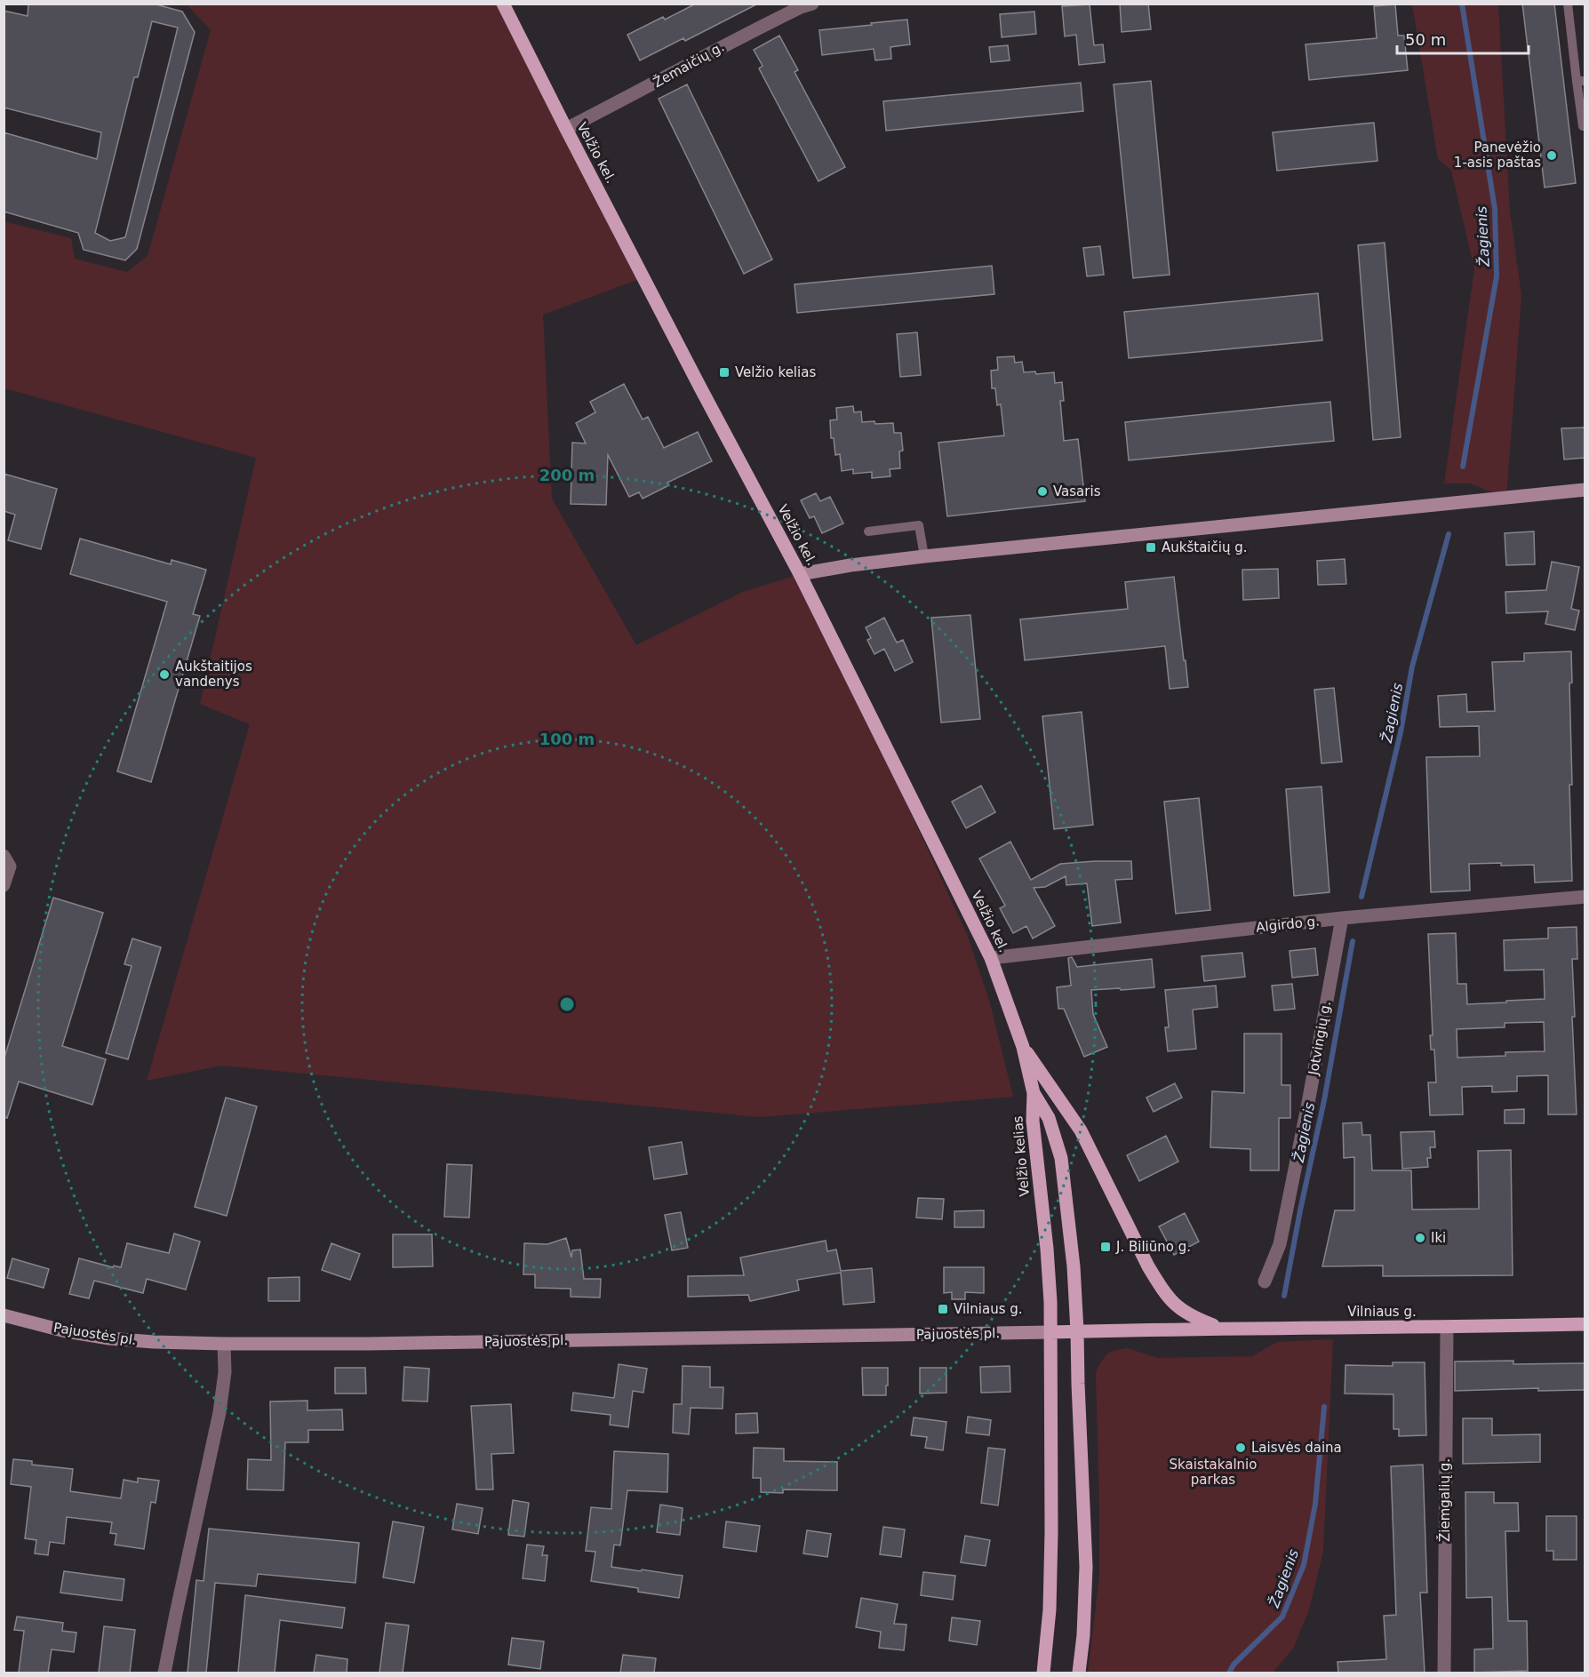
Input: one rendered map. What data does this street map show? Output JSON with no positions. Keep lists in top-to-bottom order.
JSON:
{
  "streets": {
    "main road": [
      "Velžio kel.",
      "Velžio kelias",
      "Vilniaus g.",
      "Pajuostės pl."
    ],
    "street": [
      "Žemaičių g.",
      "Algirdo g.",
      "Jotvingių g.",
      "Žiemgalių g."
    ]
  },
  "crossings": [
    ["Žemaičių g.", "Velžio kel."],
    ["Velžio kel.", "Algirdo g."],
    ["Velžio kel.", "Velžio kelias"],
    ["Algirdo g.", "Jotvingių g."],
    ["Velžio kelias", "Vilniaus g."],
    ["Velžio kelias", "Pajuostės pl."],
    ["Vilniaus g.", "Pajuostės pl."],
    ["Vilniaus g.", "Žiemgalių g."]
  ],
  "water": ["Žagienis"],
  "parks": ["Skaistakalnio parkas"],
  "places": {
    "other": [
      "Panevėžio 1-asis paštas",
      "Vasaris",
      "Aukštaitijos vandenys",
      "Iki",
      "Laisvės daina"
    ],
    "transit": [
      "Velžio kelias",
      "Aukštaičių g.",
      "J. Biliūno g.",
      "Vilniaus g."
    ]
  },
  "scale_bar": "50 m",
  "rings": ["200 m", "100 m"]
}
